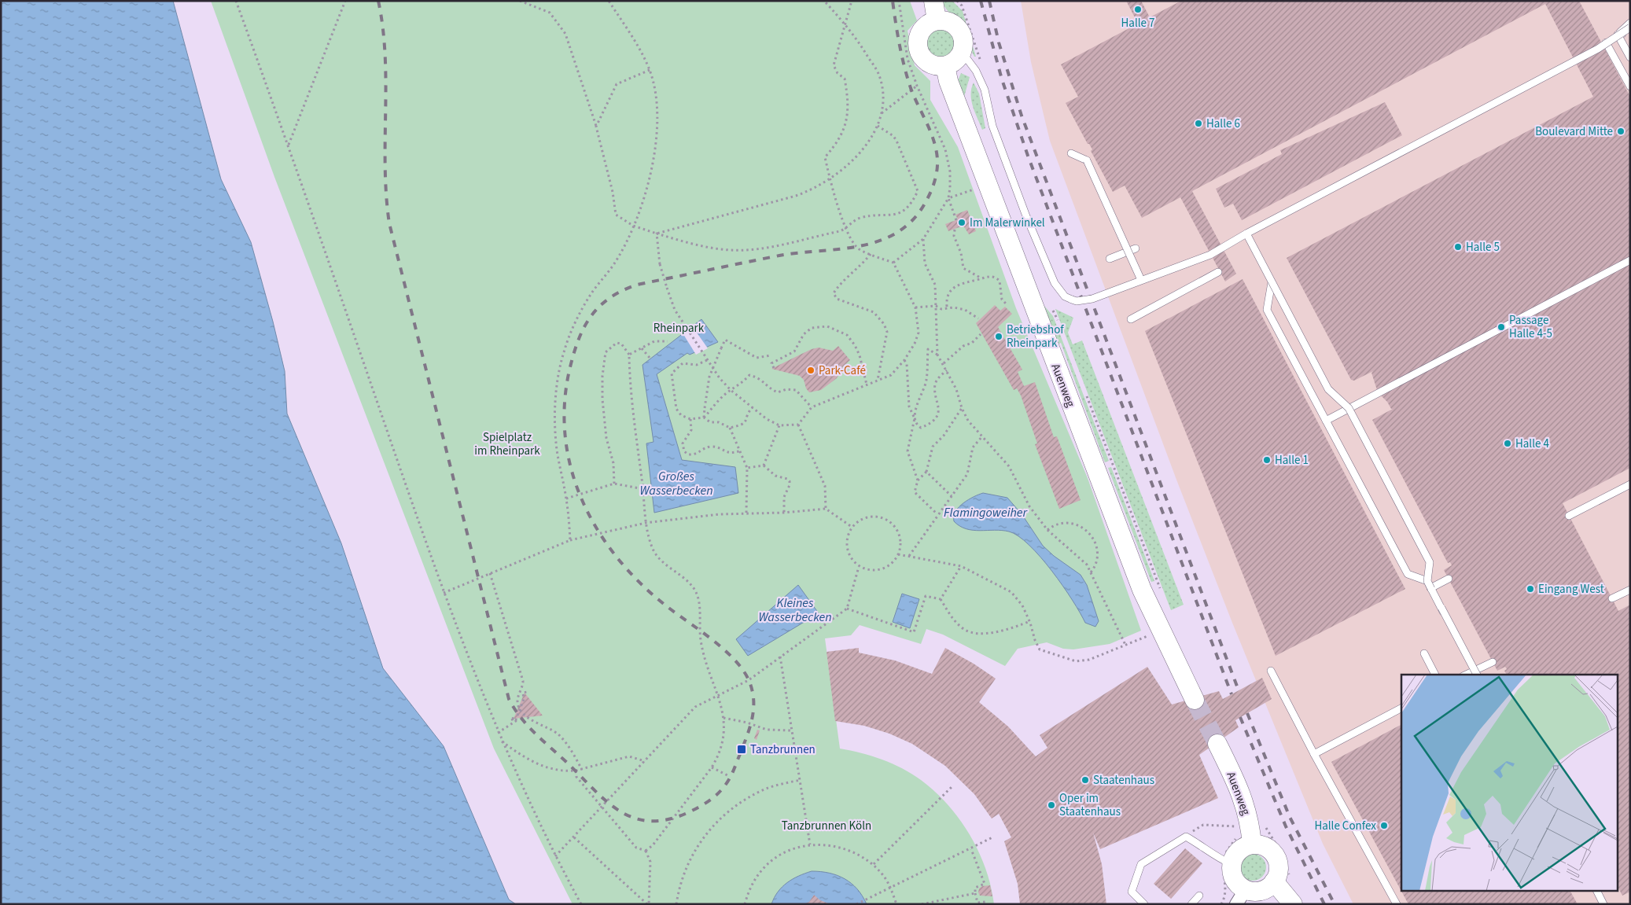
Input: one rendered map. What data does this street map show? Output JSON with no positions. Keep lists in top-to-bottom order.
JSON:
{
  "streets": {
    "street": ["Auenweg"]
  },
  "water": ["Großes Wasserbecken", "Flamingoweiher", "Kleines Wasserbecken"],
  "parks": ["Rheinpark", "Spielplatz im Rheinpark", "Tanzbrunnen Köln"],
  "places": {
    "other": [
      "Halle 7",
      "Halle 6",
      "Boulevard Mitte",
      "Im Malerwinkel",
      "Halle 5",
      "Passage Halle 4-5",
      "Betriebshof Rheinpark",
      "Park-Café",
      "Halle 4",
      "Halle 1",
      "Eingang West",
      "Staatenhaus",
      "Oper im Staatenhaus",
      "Halle Confex"
    ],
    "transit": ["Tanzbrunnen"]
  }
}
